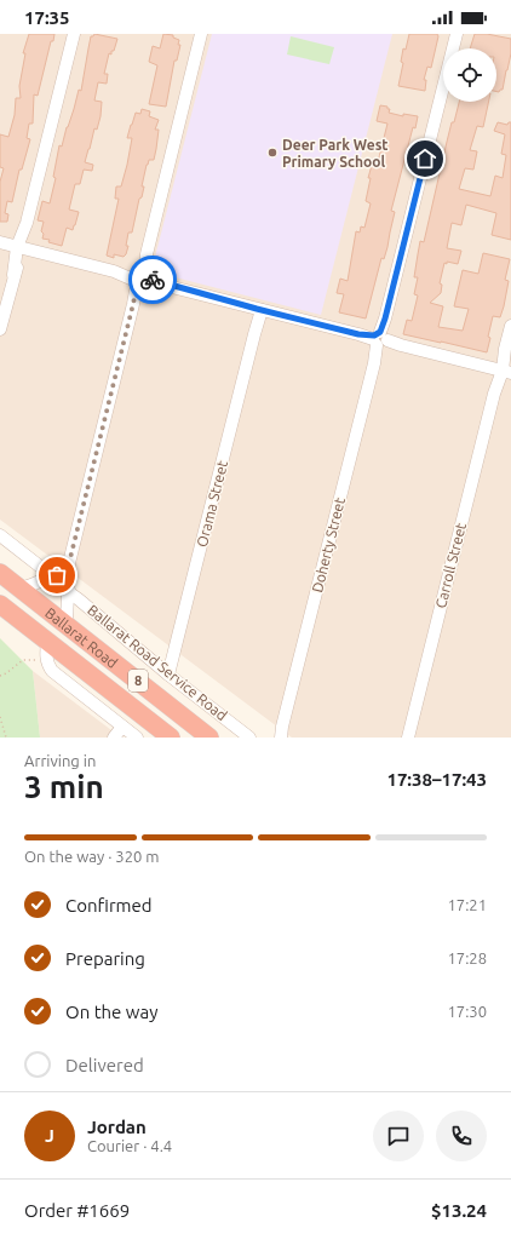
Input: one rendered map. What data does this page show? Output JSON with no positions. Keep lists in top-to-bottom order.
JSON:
{
  "streets": {
    "highway": ["Ballarat Road", "8"],
    "street": [
      "Orama Street",
      "Doherty Street",
      "Carroll Street",
      "Ballarat Road Service Road"
    ]
  },
  "crossings": [
    ["Orama Street", "Ballarat Road Service Road"]
  ],
  "places": ["Deer Park West Primary School"],
  "page": {
    "status": "17:35",
    "heading": ["3 min", "Arriving in", "17:38–17:43"],
    "panel": [
      "Jordan",
      "Courier · 4.4",
      "Order #1669",
      "$13.24"
    ],
    "bar": "On the way · 320 m",
    "list": [
      ["Confirmed", "17:21"],
      ["Preparing", "17:28"],
      ["On the way", "17:30"],
      "Delivered"
    ],
    "round": "J"
  }
}
